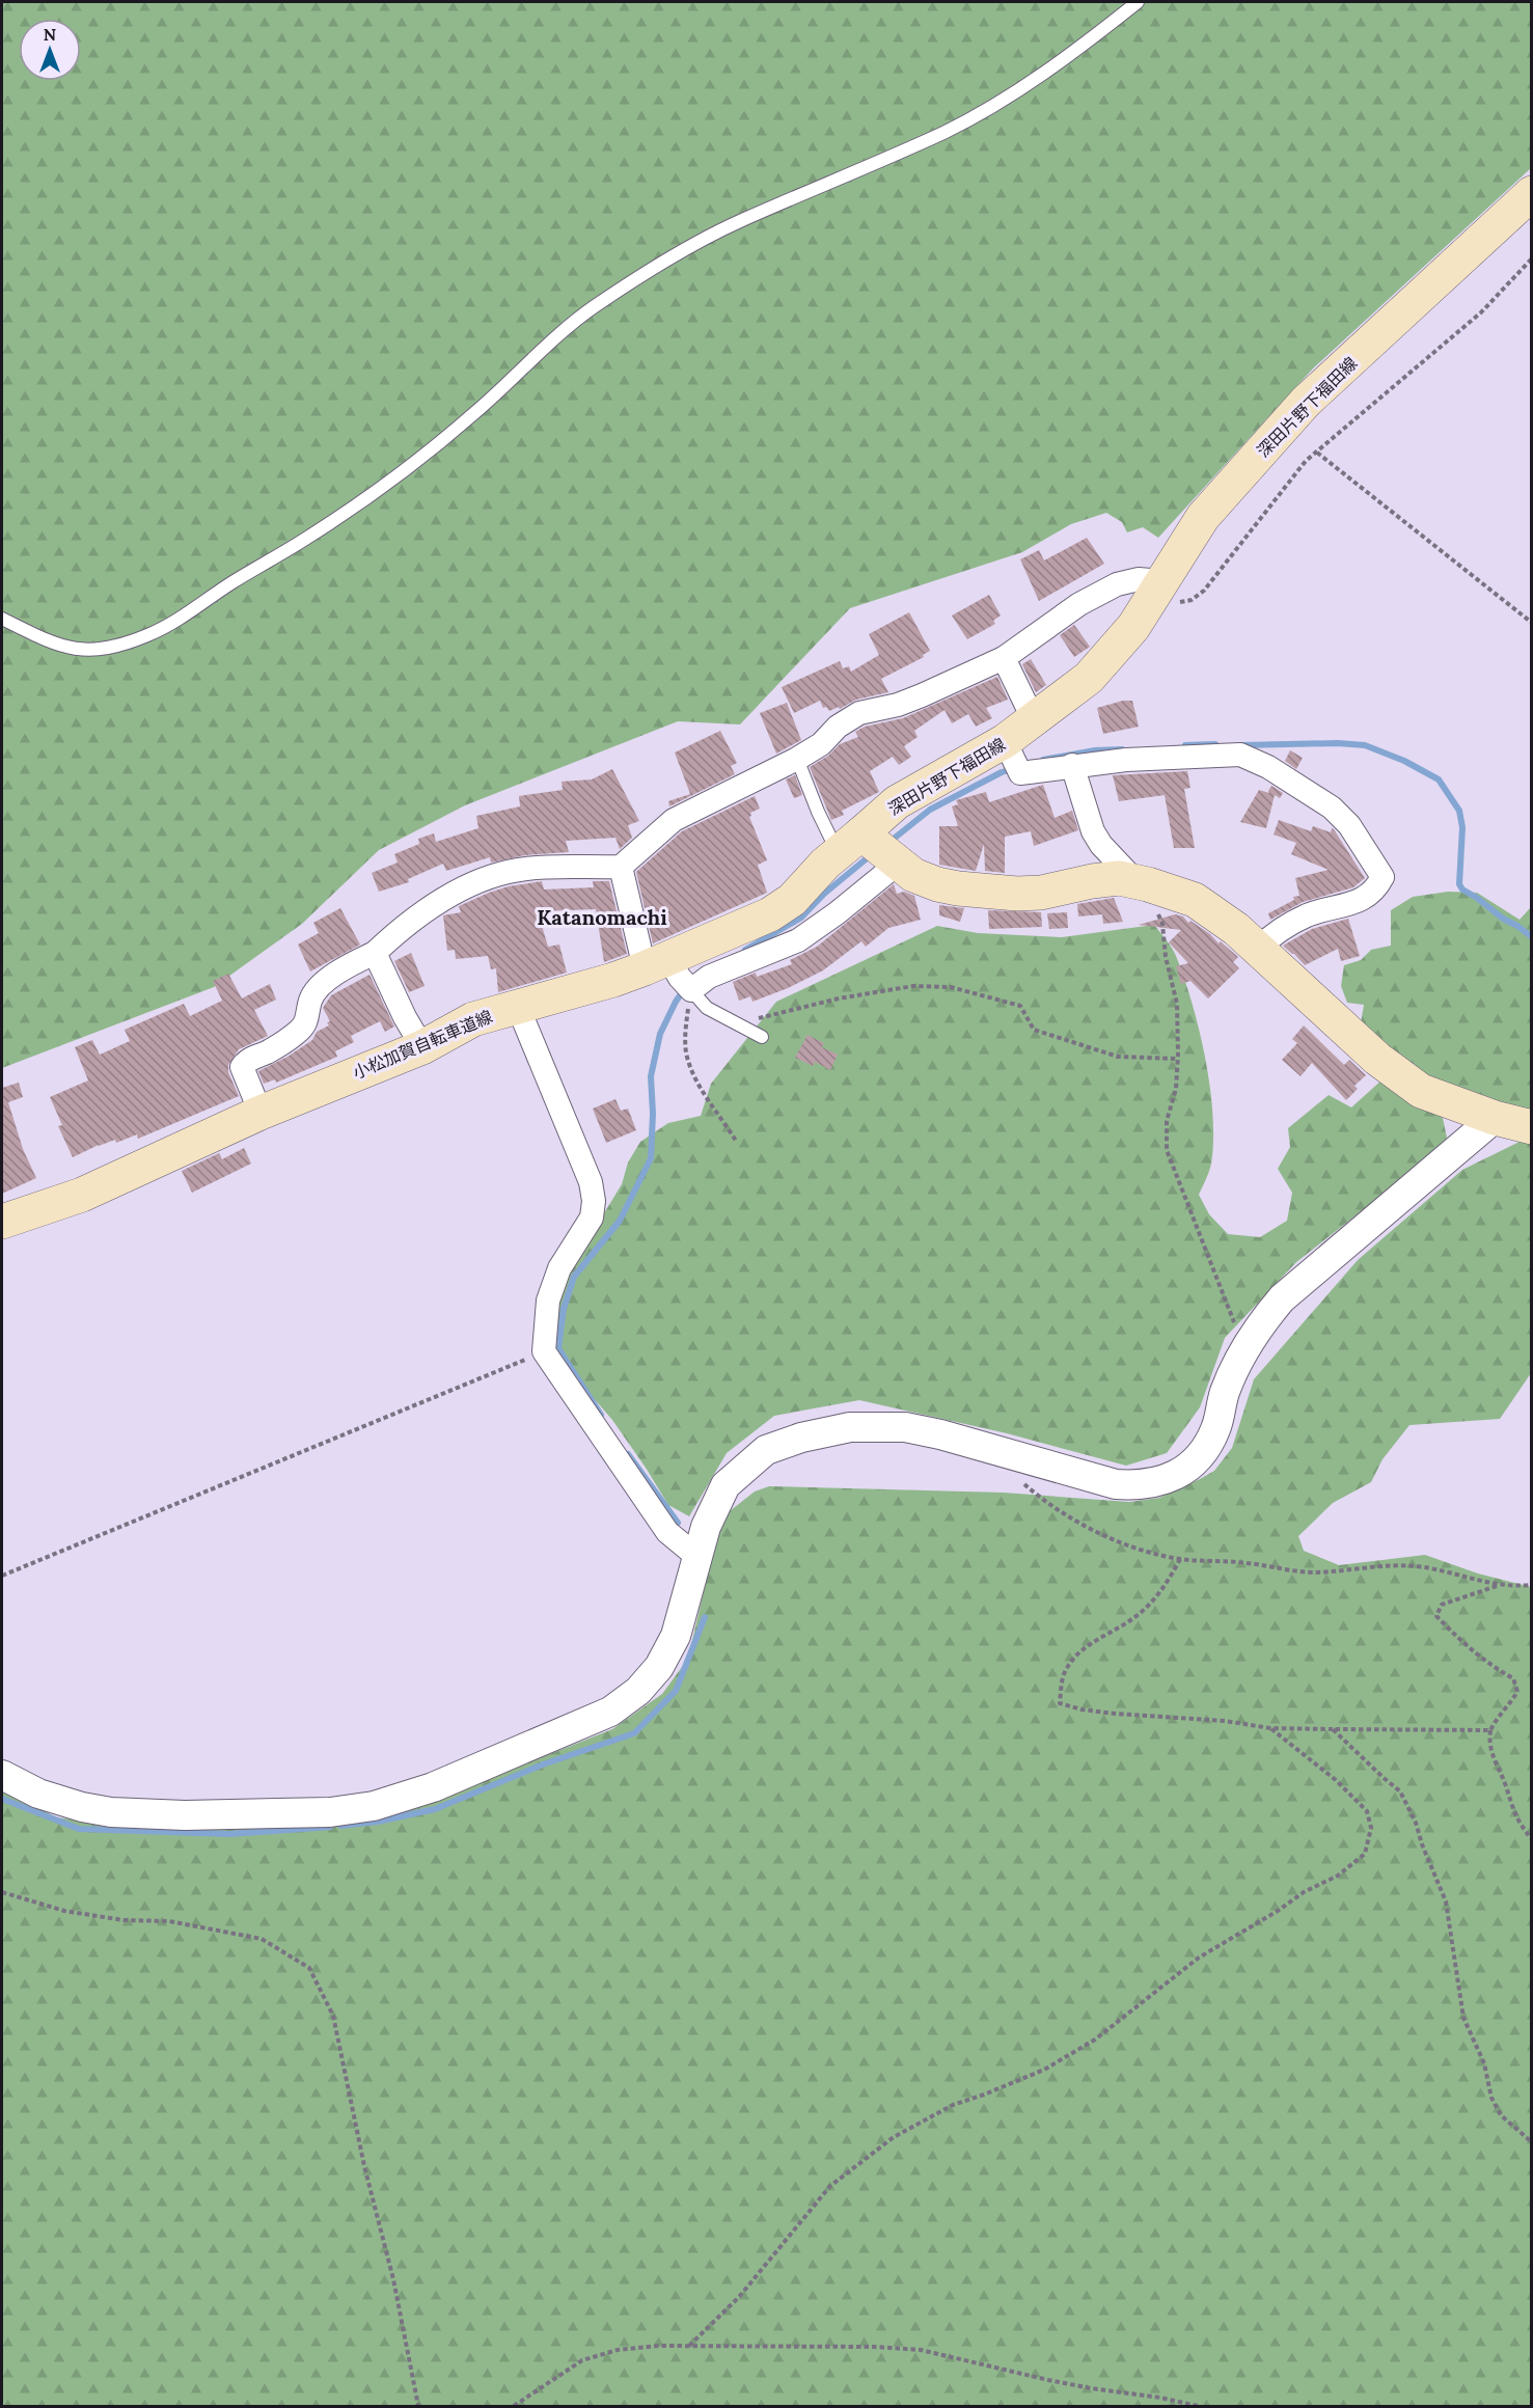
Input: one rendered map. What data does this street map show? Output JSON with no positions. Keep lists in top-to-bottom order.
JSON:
{
  "streets": {
    "main road": ["深田片野下福田線", "小松加賀自転車道線"]
  },
  "crossings": [
    ["深田片野下福田線", "小松加賀自転車道線"]
  ],
  "districts": ["Katanomachi"],
  "north": "top"
}
